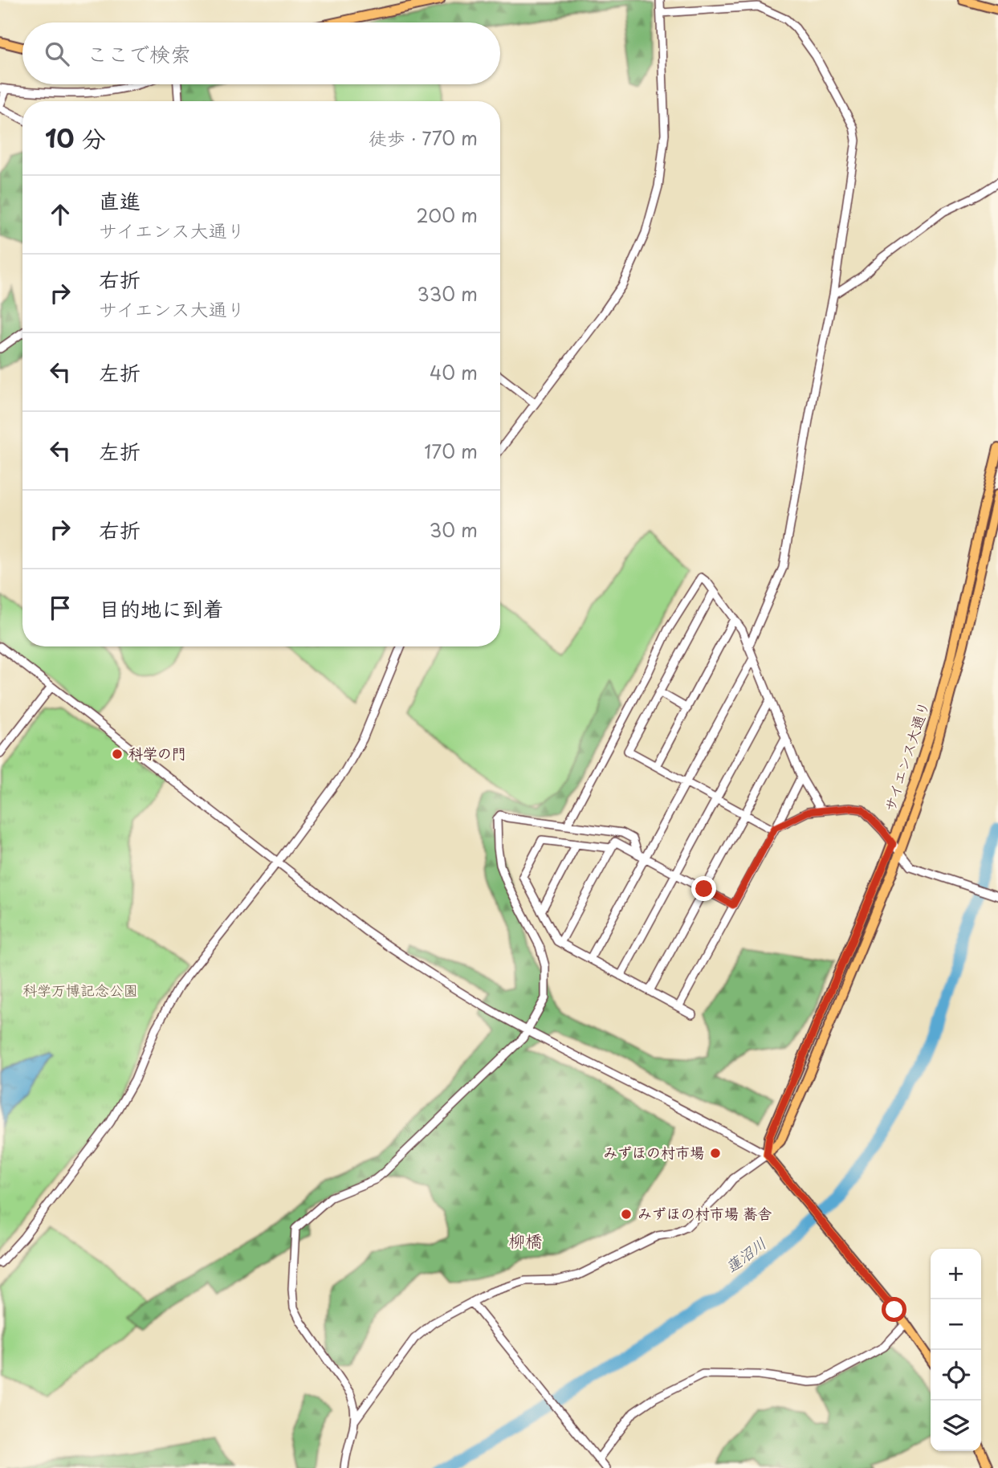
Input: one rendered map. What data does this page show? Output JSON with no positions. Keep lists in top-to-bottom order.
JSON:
{
  "streets": {
    "main road": ["サイエンス大通り"]
  },
  "districts": ["柳橋"],
  "water": ["蓮沼川"],
  "parks": ["科学万博記念公園"],
  "places": ["科学の門", "みずほの村市場", "みずほの村市場 蕎舎"],
  "page": {
    "search": "ここで検索",
    "heading": ["10 分", "徒歩 · 770 m"],
    "list": [
      ["直進", "サイエンス大通り", "200 m"],
      ["右折", "サイエンス大通り", "330 m"],
      ["左折", "40 m"],
      ["左折", "170 m"],
      ["右折", "30 m"],
      "目的地に到着"
    ],
    "map_buttons": ["+", "−"]
  }
}
